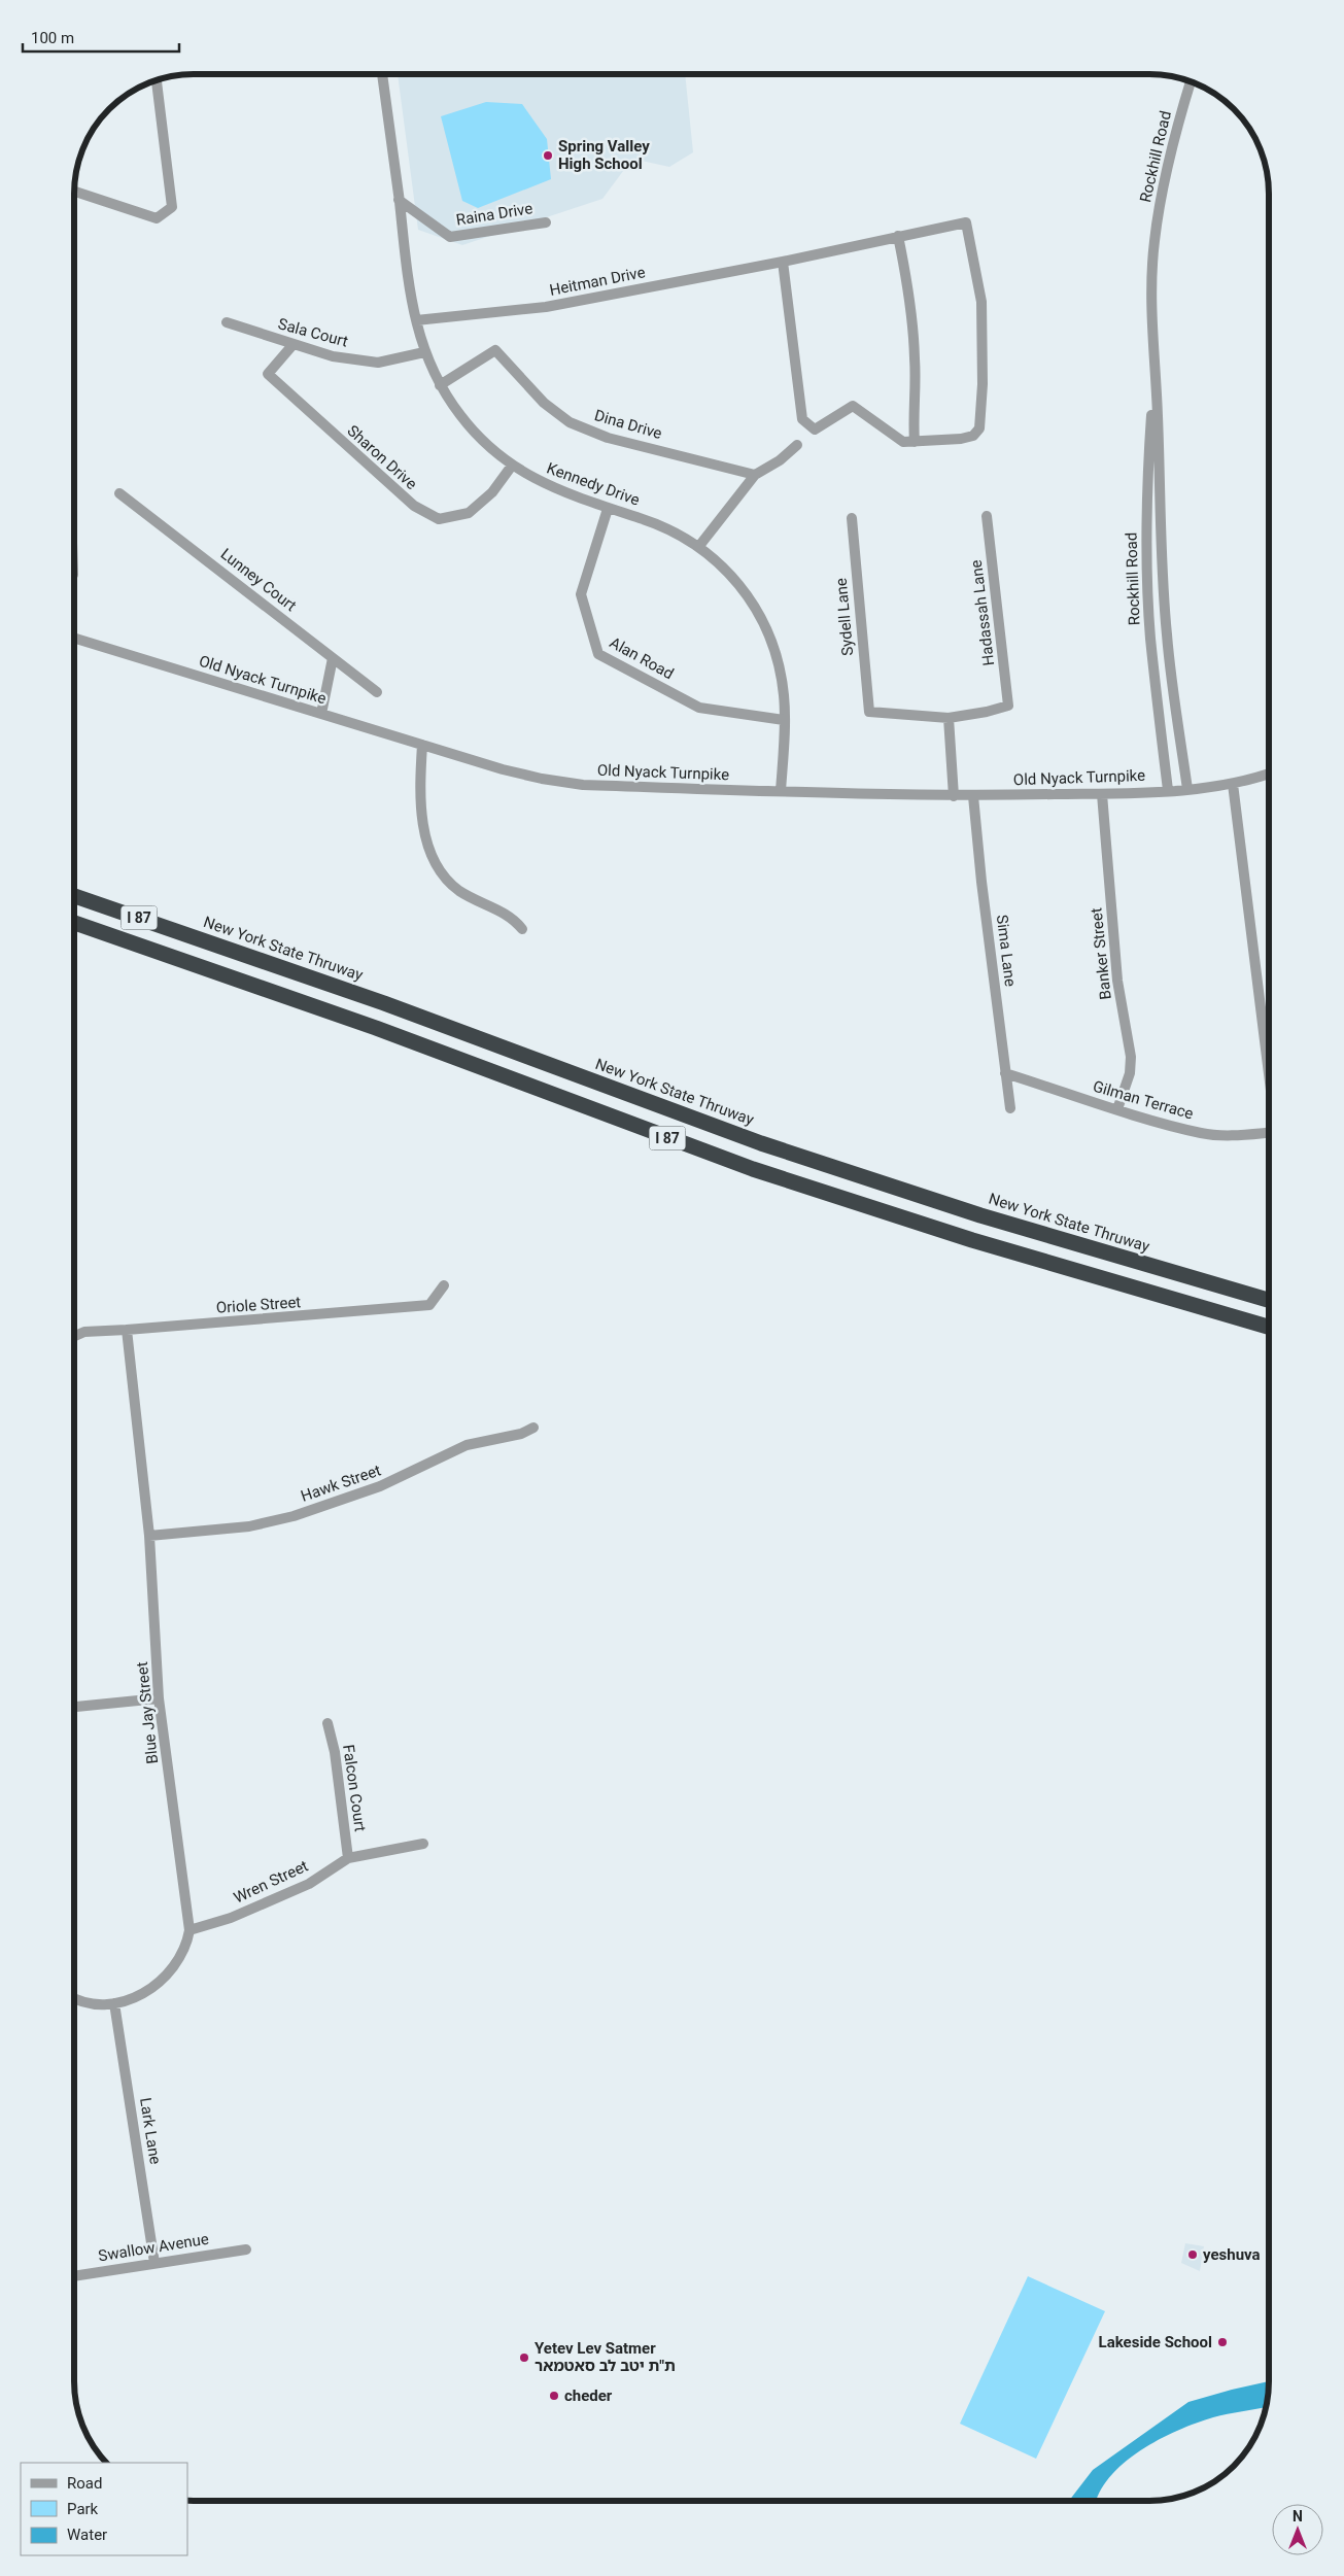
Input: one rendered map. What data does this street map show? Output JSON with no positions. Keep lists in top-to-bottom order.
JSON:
{
  "streets": {
    "highway": ["I 87", "New York State Thruway"],
    "street": [
      "Rockhill Road",
      "Raina Drive",
      "Heitman Drive",
      "Sala Court",
      "Dina Drive",
      "Sharon Drive",
      "Kennedy Drive",
      "Lunney Court",
      "Hadassah Lane",
      "Sydell Lane",
      "Alan Road",
      "Old Nyack Turnpike",
      "Sima Lane",
      "Banker Street",
      "Gilman Terrace",
      "Oriole Street",
      "Hawk Street",
      "Blue Jay Street",
      "Falcon Court",
      "Wren Street",
      "Lark Lane",
      "Swallow Avenue"
    ]
  },
  "crossings": [
    ["Rockhill Road", "Old Nyack Turnpike"],
    ["Raina Drive", "Kennedy Drive"],
    ["Heitman Drive", "Kennedy Drive"],
    ["Sala Court", "Sharon Drive"],
    ["Sala Court", "Kennedy Drive"],
    ["Dina Drive", "Kennedy Drive"],
    ["Sharon Drive", "Kennedy Drive"],
    ["Kennedy Drive", "Alan Road"],
    ["Kennedy Drive", "Old Nyack Turnpike"],
    ["Hadassah Lane", "Sydell Lane"],
    ["Old Nyack Turnpike", "Sima Lane"],
    ["Old Nyack Turnpike", "Banker Street"],
    ["Old Nyack Turnpike", "Gilman Terrace"],
    ["Sima Lane", "Gilman Terrace"],
    ["Banker Street", "Gilman Terrace"],
    ["Oriole Street", "Blue Jay Street"],
    ["Hawk Street", "Blue Jay Street"],
    ["Blue Jay Street", "Wren Street"],
    ["Blue Jay Street", "Lark Lane"],
    ["Falcon Court", "Wren Street"],
    ["Lark Lane", "Swallow Avenue"]
  ],
  "places": [
    "Spring Valley High School",
    "yeshuva",
    "Lakeside School",
    "Yetev Lev Satmer ת\"ת יטב לב סאטמאר",
    "cheder"
  ],
  "legend": ["Road", "Park", "Water"],
  "scale_bar": "100 m",
  "north": "top"
}
